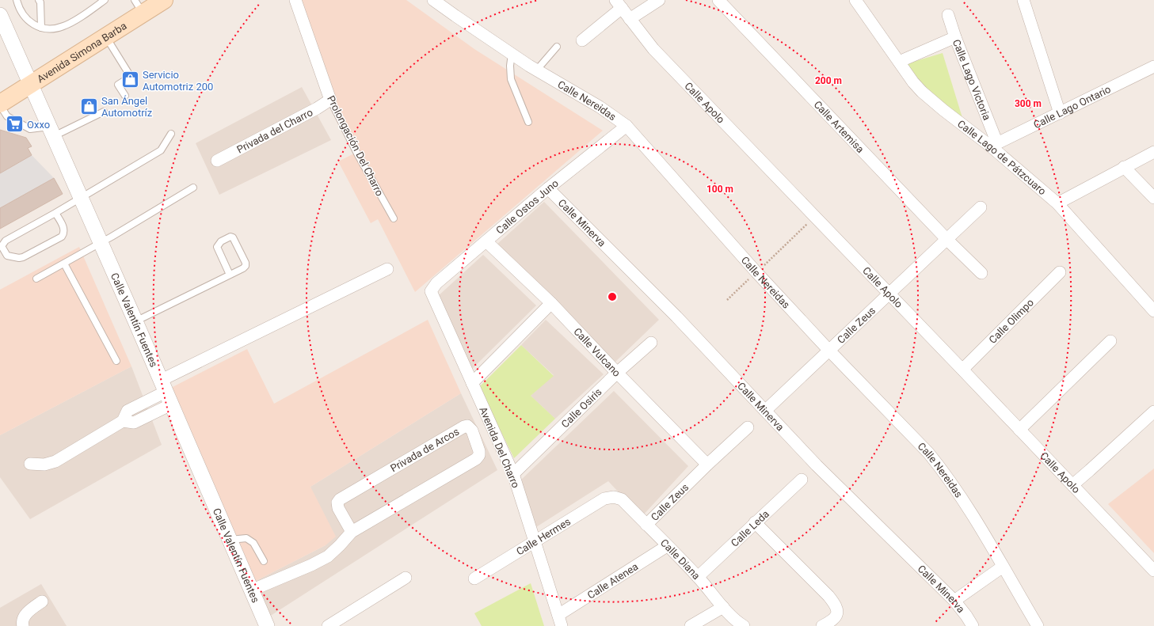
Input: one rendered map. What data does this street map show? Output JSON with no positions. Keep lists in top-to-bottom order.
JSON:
{
  "streets": {
    "main road": ["Avenida Simona Barba"],
    "street": [
      "Calle Lago Victoria",
      "Calle Nereidas",
      "Calle Apolo",
      "Calle Lago Ontario",
      "Calle Artemisa",
      "Privada del Charro",
      "Prolongación Del Charro",
      "Calle Lago de Pátzcuaro",
      "Calle Ostos Juno",
      "Calle Minerva",
      "Calle Valentín Fuentes",
      "Calle Olimpo",
      "Calle Zeus",
      "Calle Vulcano",
      "Calle Osiris",
      "Avenida Del Charro",
      "Privada de Arcos",
      "Calle Leda",
      "Calle Hermes",
      "Calle Diana",
      "Calle Atenea"
    ]
  },
  "crossings": [
    ["Avenida Simona Barba", "Calle Valentín Fuentes"],
    ["Calle Lago Victoria", "Calle Lago Ontario"],
    ["Calle Lago Victoria", "Calle Lago de Pátzcuaro"],
    ["Calle Nereidas", "Calle Ostos Juno"],
    ["Calle Nereidas", "Calle Zeus"],
    ["Calle Apolo", "Calle Olimpo"],
    ["Calle Apolo", "Calle Zeus"],
    ["Calle Lago Ontario", "Calle Lago de Pátzcuaro"],
    ["Calle Artemisa", "Calle Zeus"],
    ["Privada del Charro", "Prolongación Del Charro"],
    ["Calle Ostos Juno", "Calle Minerva"],
    ["Calle Ostos Juno", "Calle Vulcano"],
    ["Calle Ostos Juno", "Avenida Del Charro"],
    ["Calle Minerva", "Calle Zeus"],
    ["Calle Valentín Fuentes", "Privada de Arcos"],
    ["Calle Zeus", "Calle Vulcano"],
    ["Calle Zeus", "Calle Diana"],
    ["Calle Vulcano", "Calle Osiris"],
    ["Calle Osiris", "Avenida Del Charro"],
    ["Avenida Del Charro", "Calle Hermes"],
    ["Avenida Del Charro", "Calle Atenea"],
    ["Calle Leda", "Calle Diana"],
    ["Calle Hermes", "Calle Diana"],
    ["Calle Diana", "Calle Atenea"]
  ],
  "places": {
    "shop": ["Servicio Automotriz 200", "San Ángel Automotríz"],
    "supermarket": ["Oxxo"]
  },
  "rings": ["200 m", "300 m", "100 m"]
}
